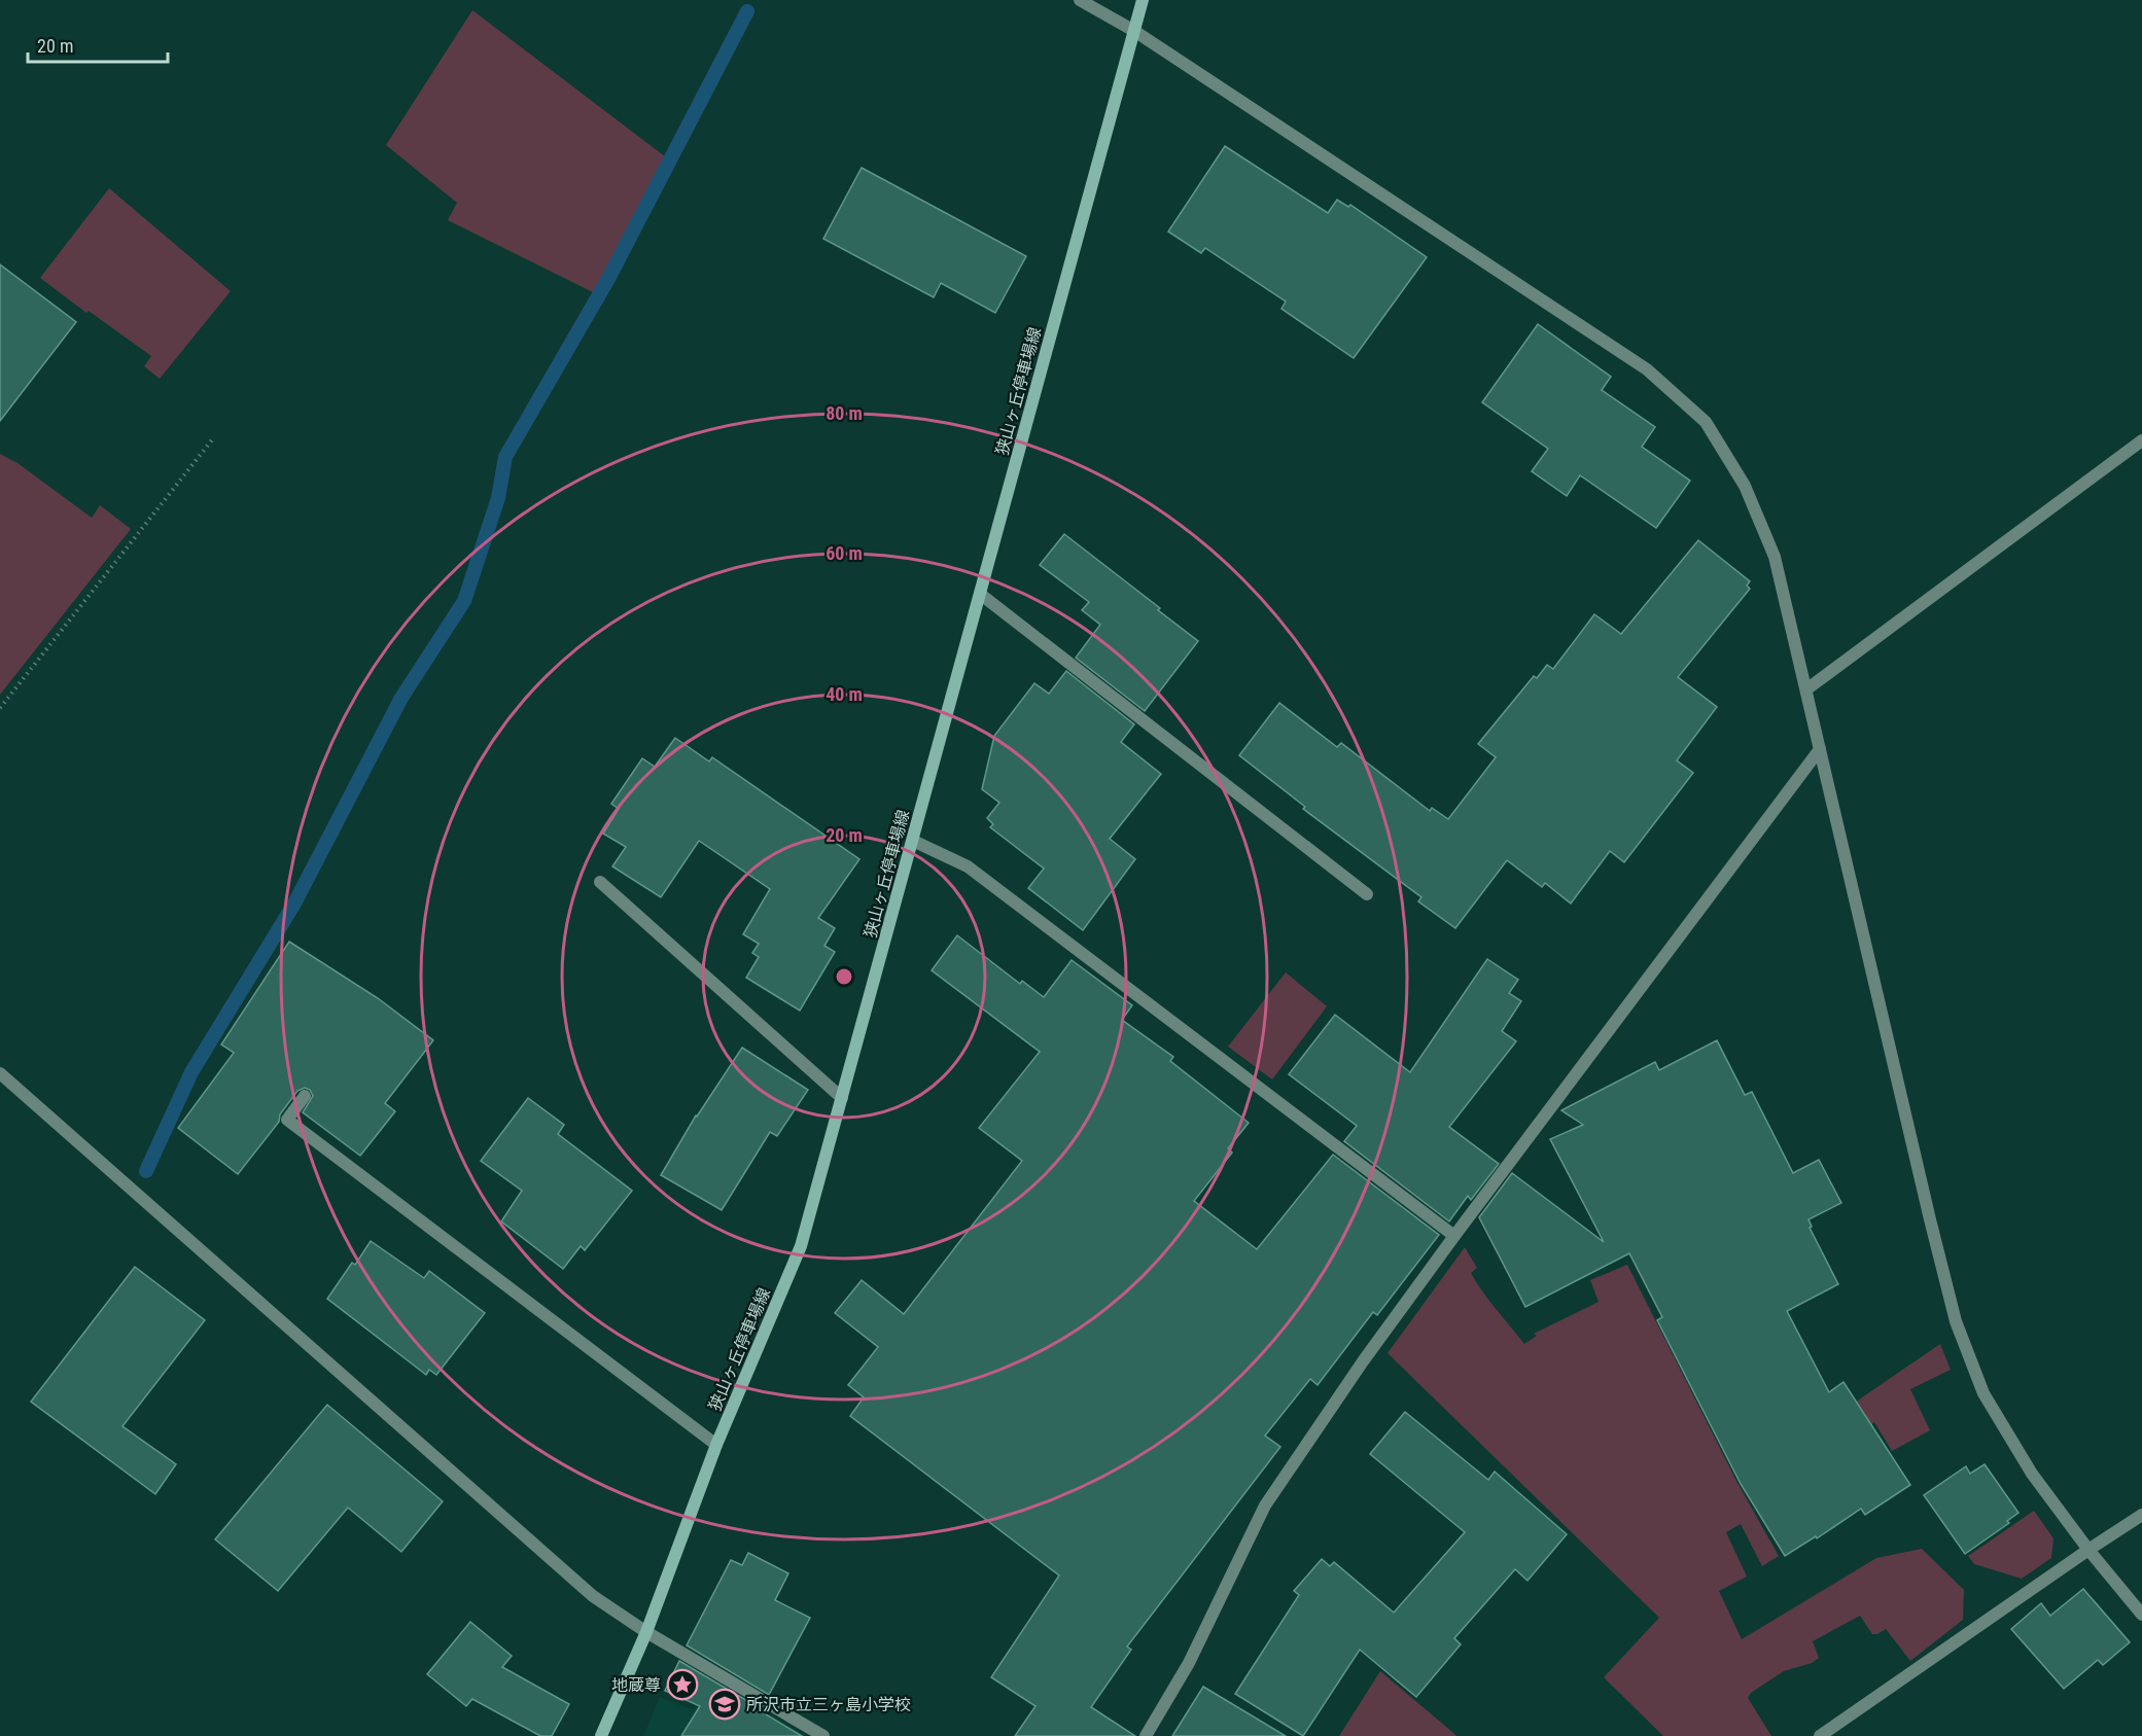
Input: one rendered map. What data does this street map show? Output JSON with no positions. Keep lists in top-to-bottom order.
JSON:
{
  "streets": {
    "main road": ["狭山ヶ丘停車場線"]
  },
  "places": {
    "place": ["地蔵尊"],
    "school or university": ["所沢市立三ヶ島小学校"]
  },
  "scale_bar": "20 m",
  "rings": [
    "80 m",
    "60 m",
    "40 m",
    "20 m"
  ]
}
